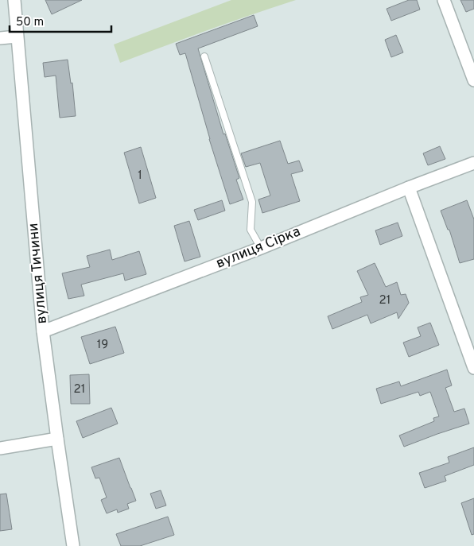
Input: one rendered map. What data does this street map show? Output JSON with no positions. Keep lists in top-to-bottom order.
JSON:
{
  "streets": {
    "street": ["вулиця Сірка", "вулиця Тичини"]
  },
  "crossings": [
    ["вулиця Сірка", "вулиця Тичини"]
  ],
  "house_numbers": [
    "1",
    "21",
    "19",
    "21"
  ],
  "scale_bar": "50 m"
}
